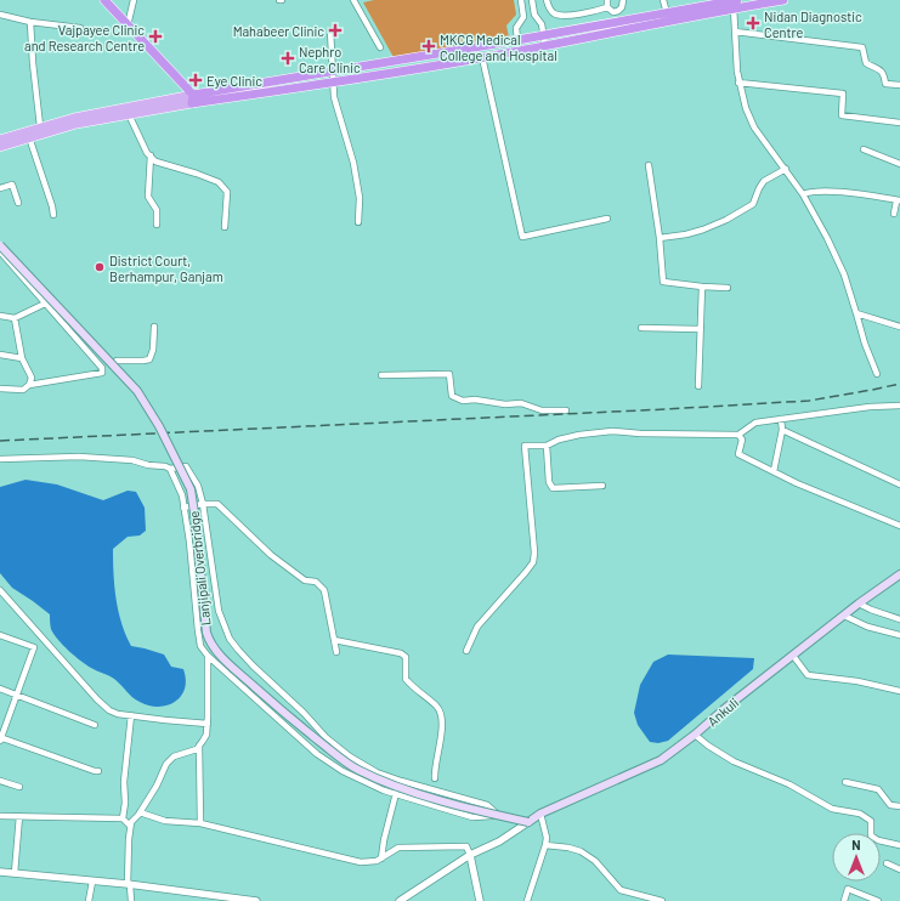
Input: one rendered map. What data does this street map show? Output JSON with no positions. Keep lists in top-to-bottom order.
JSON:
{
  "streets": {
    "main road": ["Lanjipali Overbridge", "Ankuli"]
  },
  "crossings": [
    ["Lanjipali Overbridge", "Ankuli"]
  ],
  "places": {
    "health": [
      "Nidan Diagnostic Centre",
      "Mahabeer Clinic",
      "Vajpayee Clinic and Research Centre",
      "MKCG Medical College and Hospital",
      "Nephro Care Clinic",
      "Eye Clinic"
    ],
    "other": ["District Court, Berhampur, Ganjam"]
  },
  "north": "top"
}
